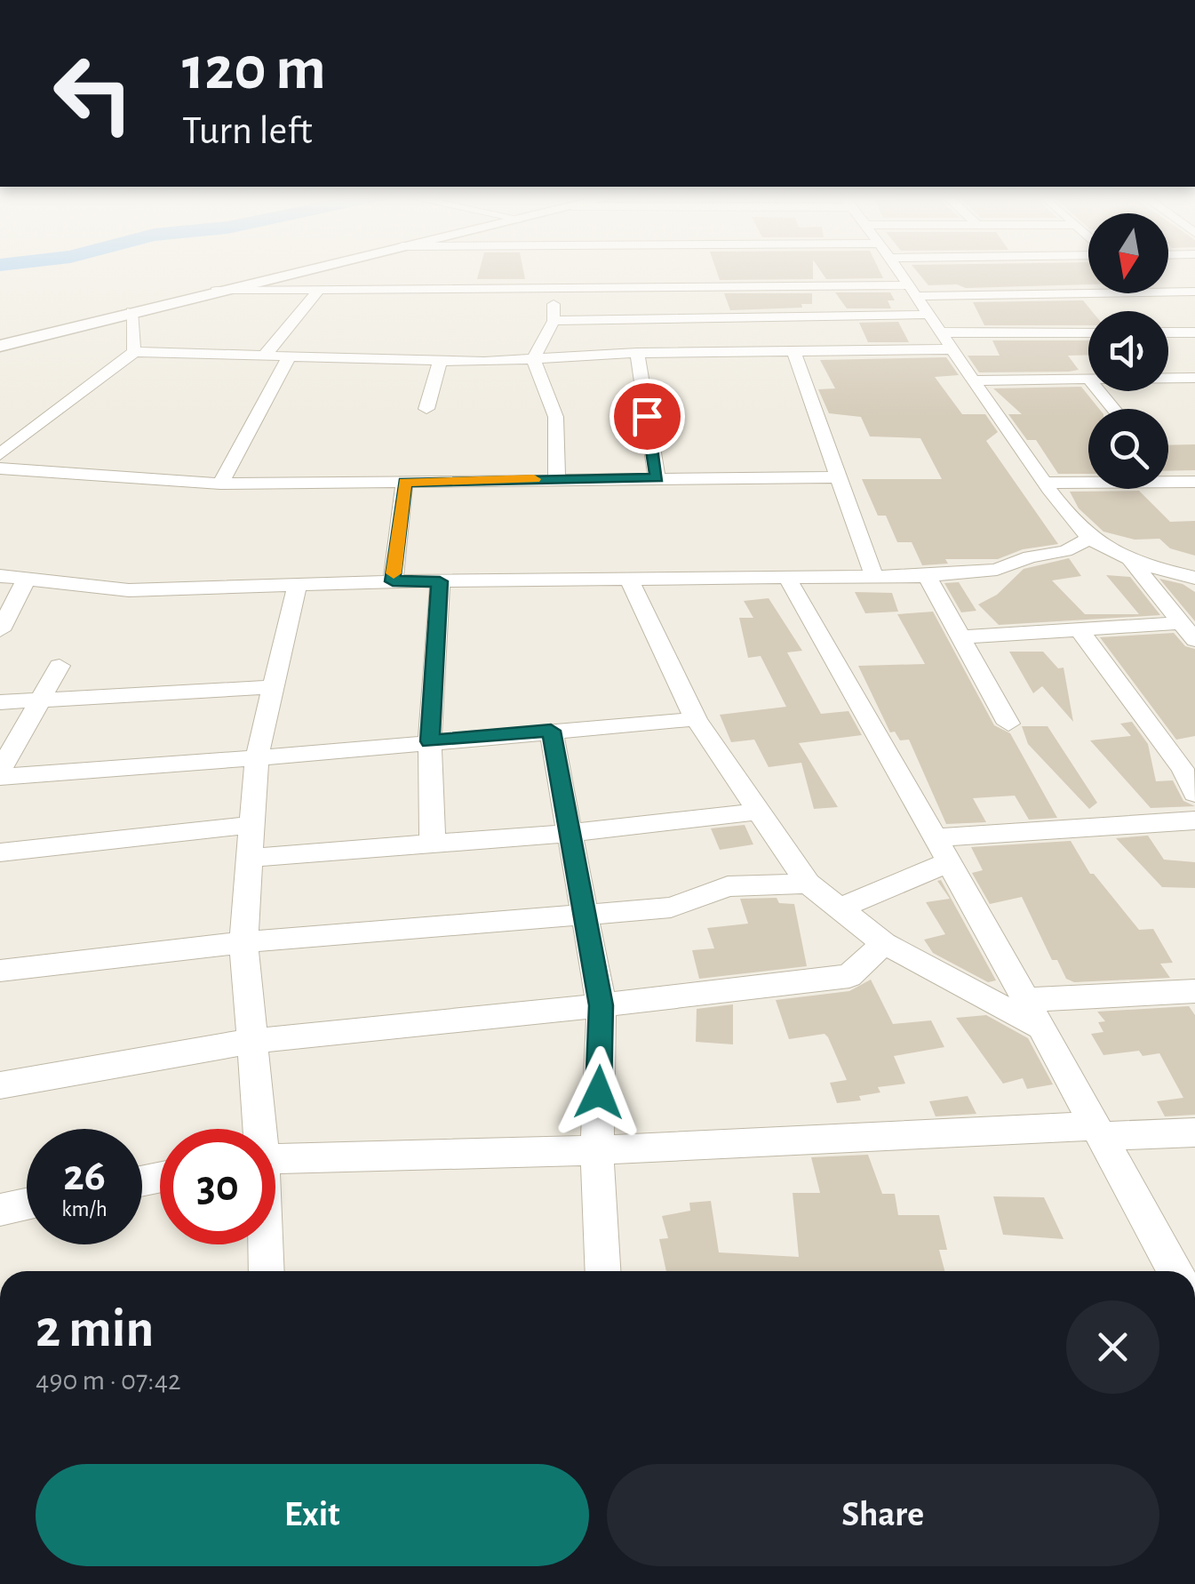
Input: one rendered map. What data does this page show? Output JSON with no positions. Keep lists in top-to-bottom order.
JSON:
{
  "north": "bottom",
  "page": {
    "turn": ["120 m", "Turn left"],
    "speed": "26 km/h",
    "limit": "30",
    "heading": ["2 min", "490 m · 07:42"],
    "buttons": ["Exit", "Share"]
  }
}
